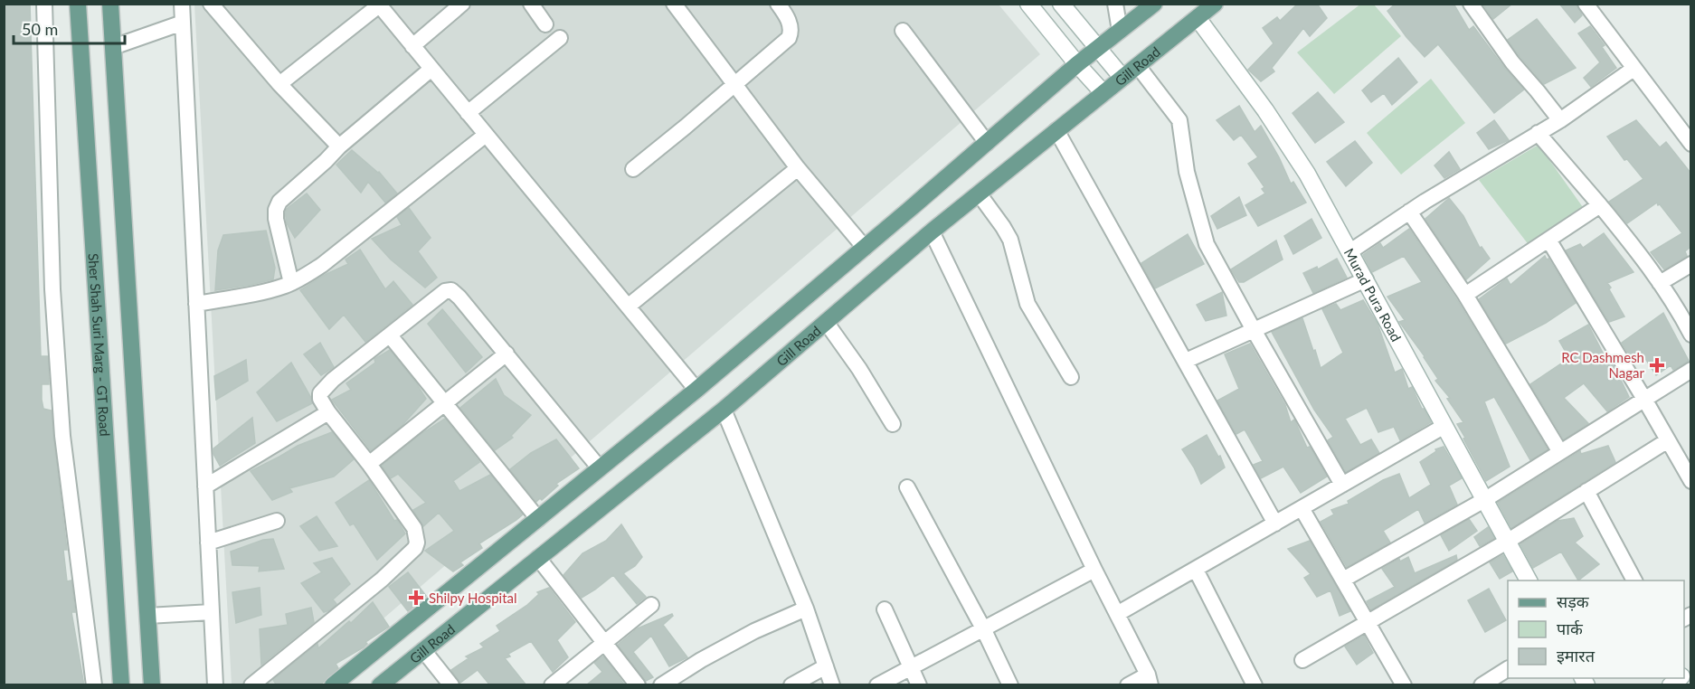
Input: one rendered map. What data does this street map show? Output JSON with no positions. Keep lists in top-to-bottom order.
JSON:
{
  "streets": {
    "main road": ["Gill Road", "Sher Shah Suri Marg - GT Road"],
    "street": ["Murad Pura Road"]
  },
  "crossings": [
    ["Gill Road", "Murad Pura Road"]
  ],
  "places": {
    "health": ["RC Dashmesh Nagar", "Shilpy Hospital"]
  },
  "legend": ["सड़क", "पार्क", "इमारत"],
  "scale_bar": "50 m"
}
